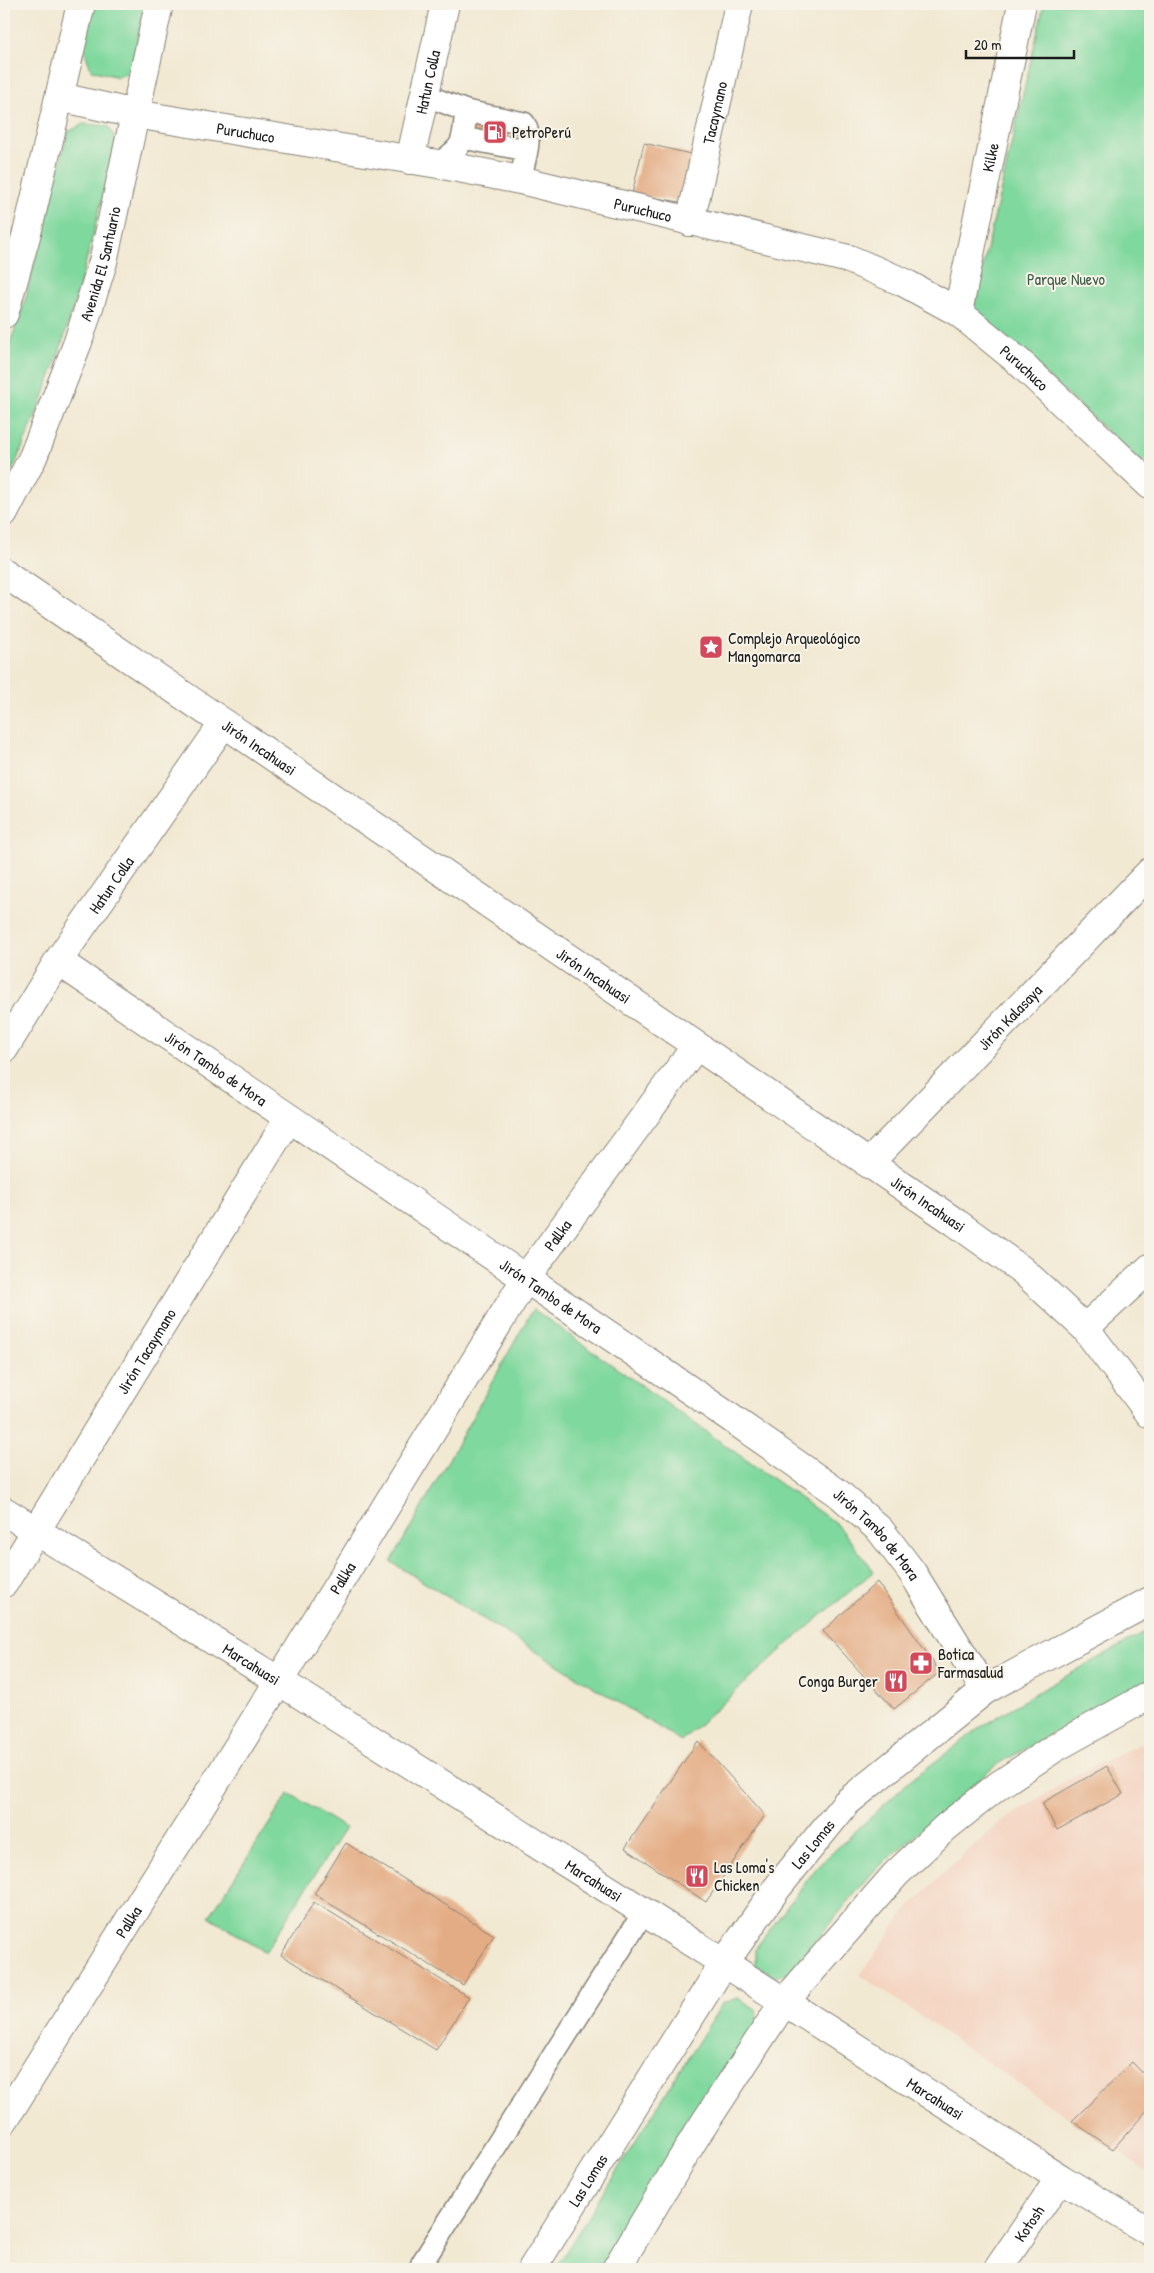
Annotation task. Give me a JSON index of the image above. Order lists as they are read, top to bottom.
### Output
{
  "streets": {
    "street": [
      "Hatun Colla",
      "Tacaymano",
      "Puruchuco",
      "Kilke",
      "Avenida El Santuario",
      "Jirón Incahuasi",
      "Jirón Kalasaya",
      "Jirón Tambo de Mora",
      "Pallka",
      "Jirón Tacaymano",
      "Marcahuasi",
      "Las Lomas",
      "Kotosh"
    ]
  },
  "crossings": [
    ["Hatun Colla", "Puruchuco"],
    ["Hatun Colla", "Jirón Incahuasi"],
    ["Hatun Colla", "Jirón Tambo de Mora"],
    ["Tacaymano", "Puruchuco"],
    ["Puruchuco", "Kilke"],
    ["Puruchuco", "Avenida El Santuario"],
    ["Jirón Incahuasi", "Jirón Kalasaya"],
    ["Jirón Incahuasi", "Pallka"],
    ["Jirón Tambo de Mora", "Pallka"],
    ["Jirón Tambo de Mora", "Jirón Tacaymano"],
    ["Jirón Tambo de Mora", "Las Lomas"],
    ["Pallka", "Marcahuasi"],
    ["Jirón Tacaymano", "Marcahuasi"],
    ["Marcahuasi", "Las Lomas"],
    ["Marcahuasi", "Kotosh"]
  ],
  "parks": ["Parque Nuevo"],
  "places": {
    "fuel station": ["PetroPerú"],
    "place": ["Complejo Arqueológico Mangomarca"],
    "pharmacy": ["Botica Farmasalud"],
    "restaurant": ["Conga Burger", "Las Loma's Chicken"]
  },
  "scale_bar": "20 m"
}
